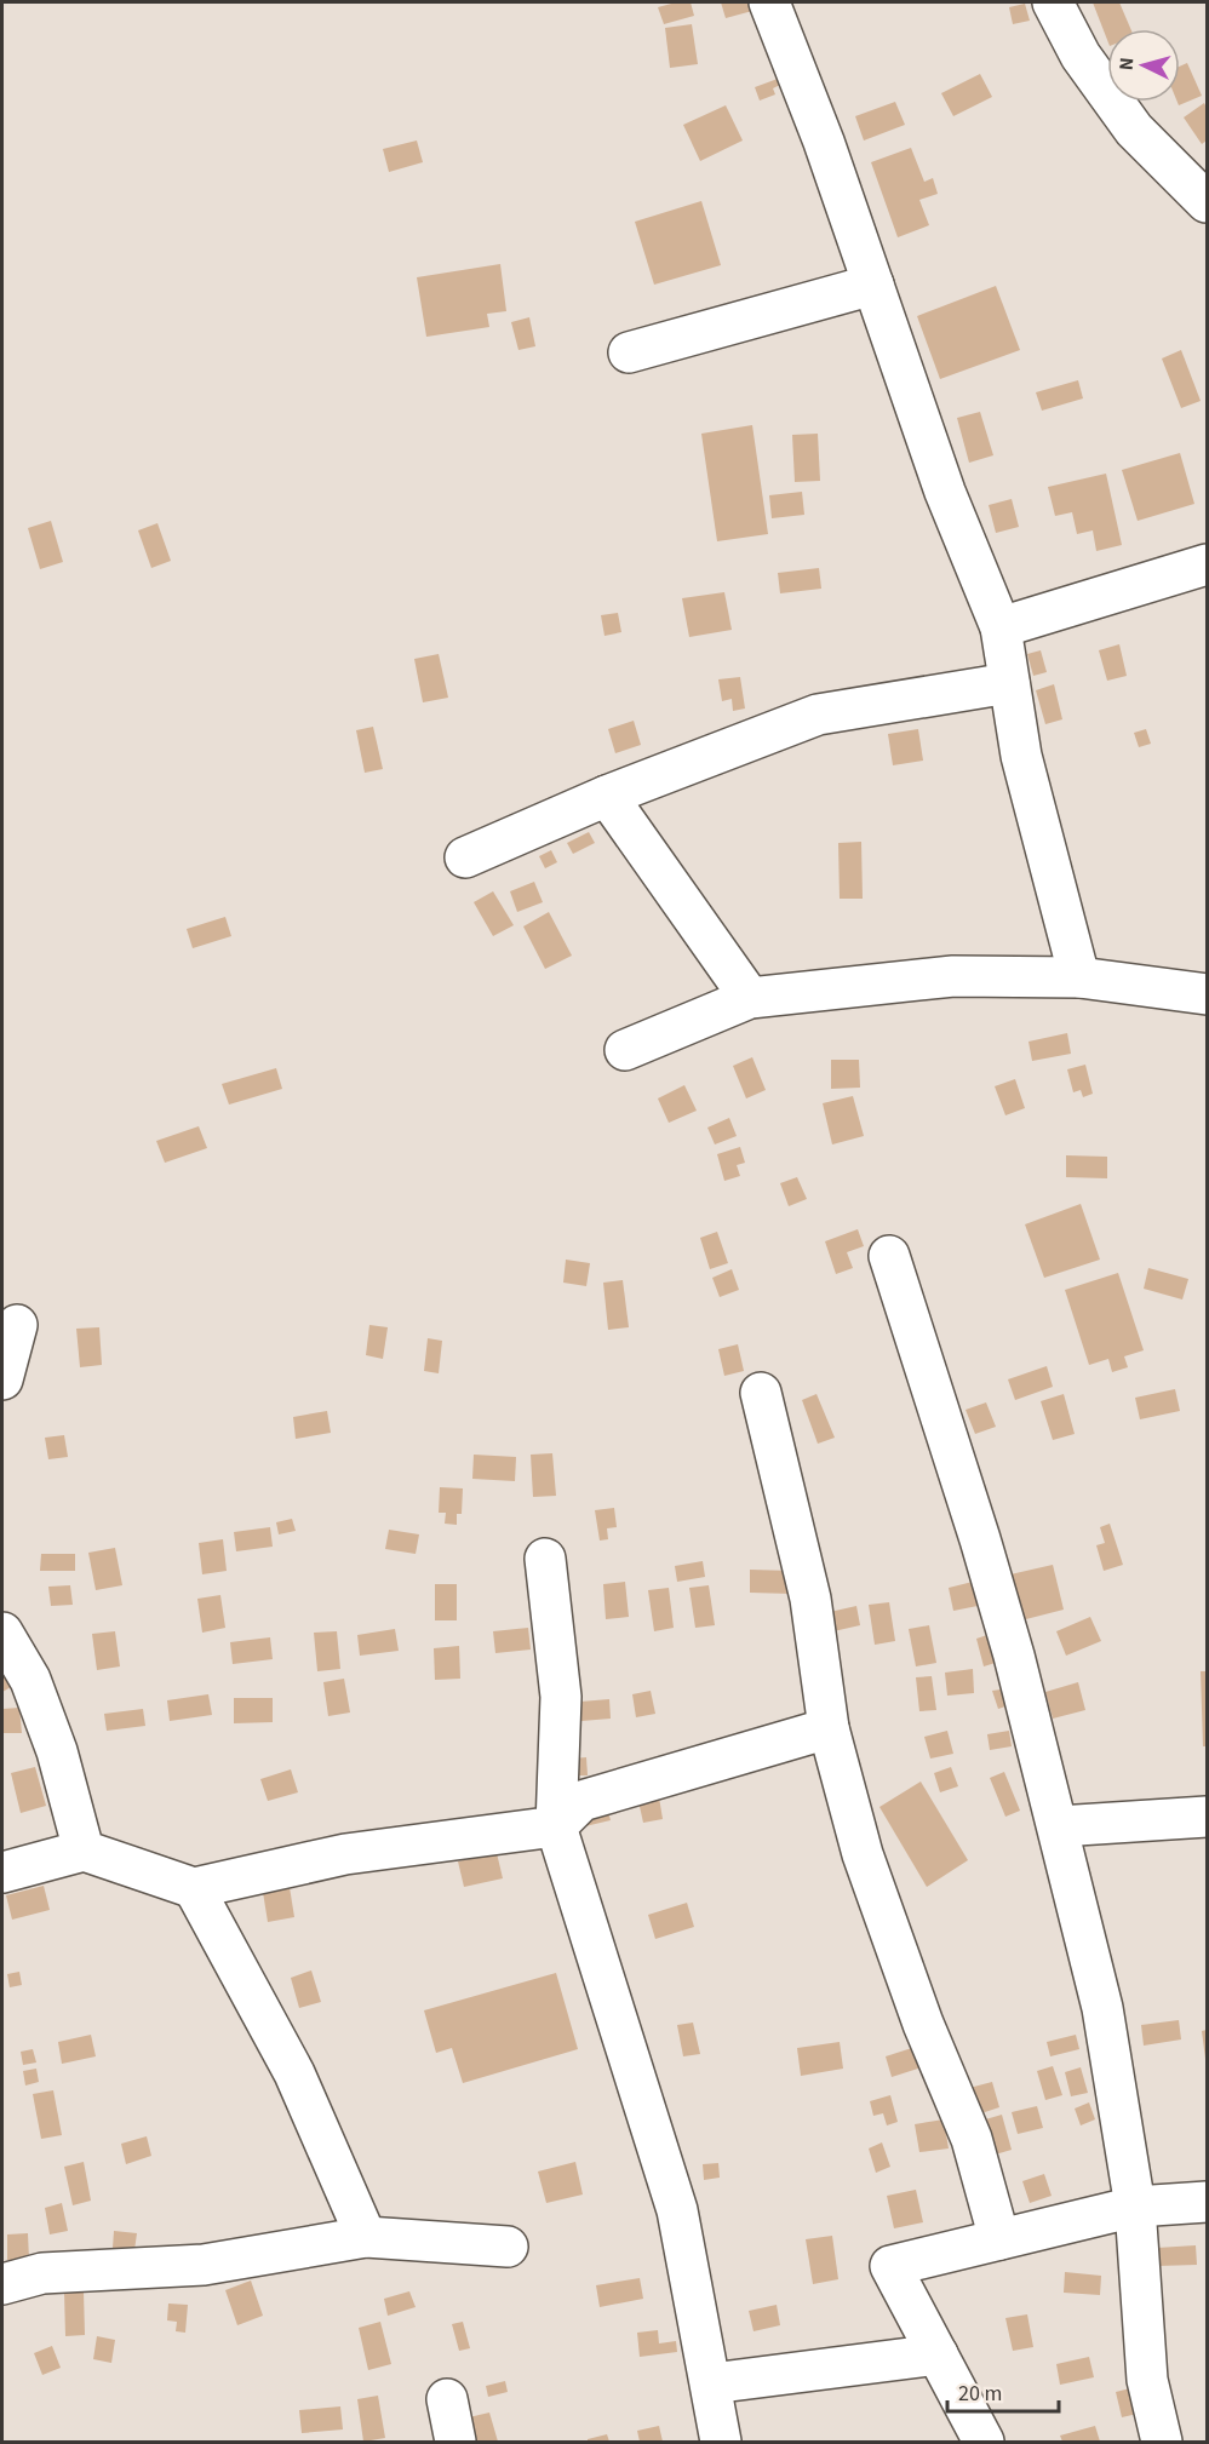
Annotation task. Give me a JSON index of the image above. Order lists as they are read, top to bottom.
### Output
{
  "scale_bar": "20 m",
  "north": "left"
}
